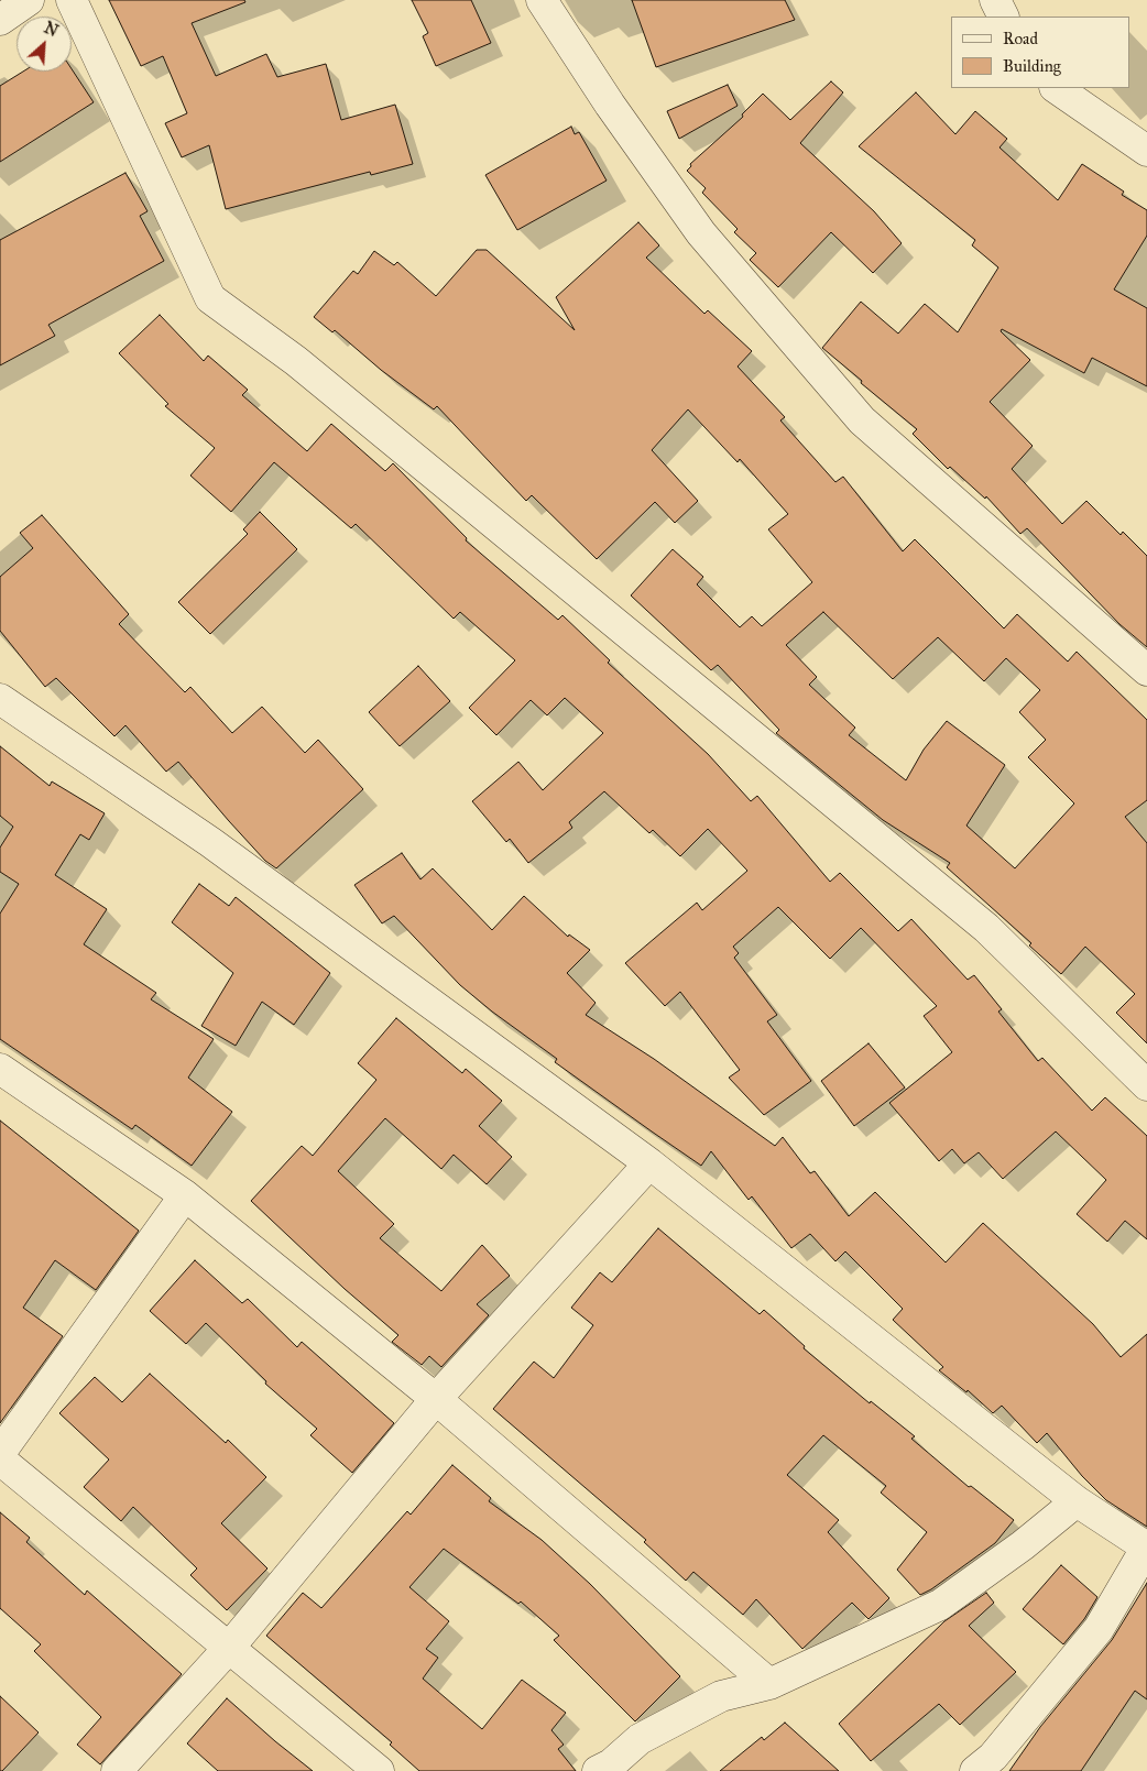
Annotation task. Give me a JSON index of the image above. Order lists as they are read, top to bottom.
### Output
{
  "legend": ["Road", "Building"],
  "north": "top right"
}
